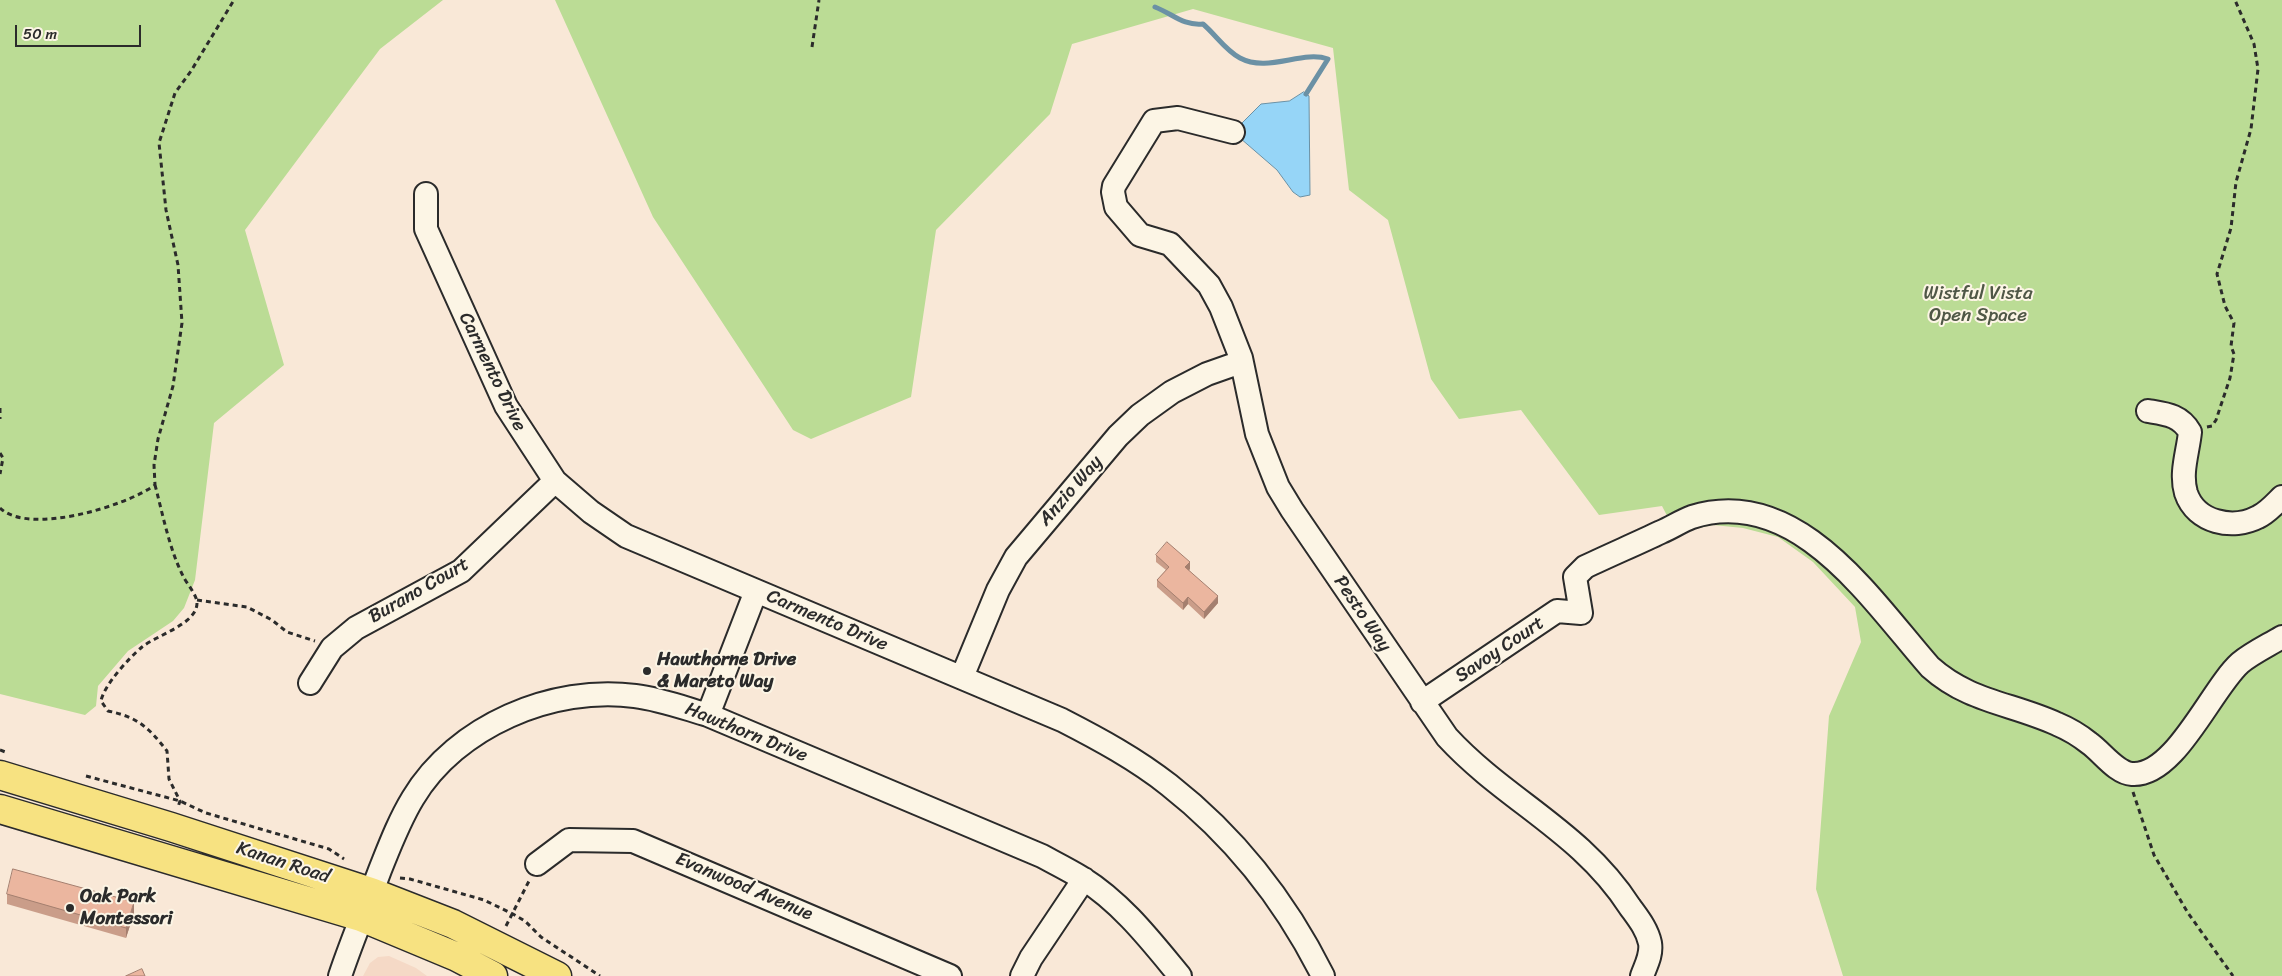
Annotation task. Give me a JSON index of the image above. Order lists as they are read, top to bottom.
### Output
{
  "streets": {
    "main road": ["Kanan Road"],
    "street": [
      "Carmento Drive",
      "Anzio Way",
      "Burano Court",
      "Pesto Way",
      "Savoy Court",
      "Hawthorn Drive",
      "Evanwood Avenue"
    ]
  },
  "crossings": [
    ["Carmento Drive", "Anzio Way"],
    ["Carmento Drive", "Burano Court"],
    ["Anzio Way", "Pesto Way"],
    ["Pesto Way", "Savoy Court"],
    ["Hawthorn Drive", "Kanan Road"]
  ],
  "parks": ["Wistful Vista Open Space"],
  "places": ["Hawthorne Drive & Mareto Way", "Oak Park Montessori"],
  "scale_bar": "50 m"
}
